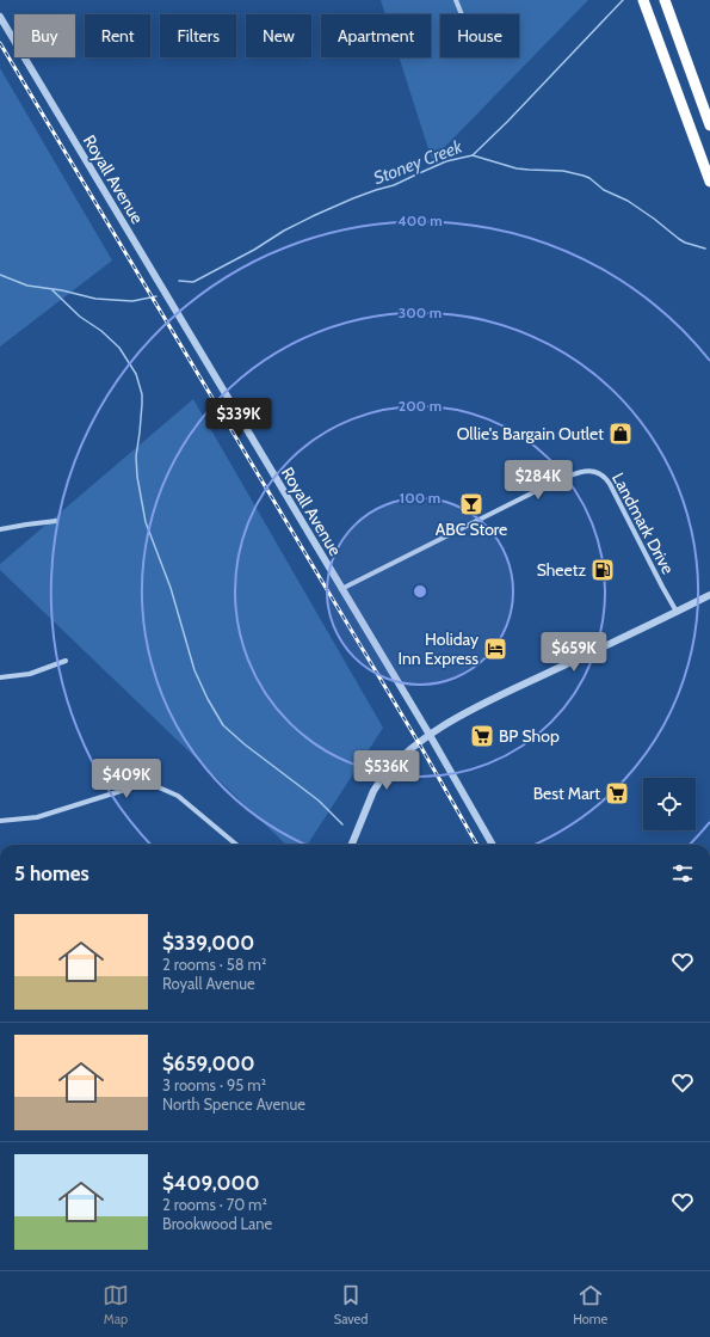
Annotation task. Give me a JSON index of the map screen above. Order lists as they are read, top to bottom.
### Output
{
  "streets": {
    "street": ["Royall Avenue", "Landmark Drive"]
  },
  "crossings": [
    ["Royall Avenue", "Landmark Drive"]
  ],
  "water": ["Stoney Creek"],
  "places": {
    "shop": ["Ollie's Bargain Outlet"],
    "bar": ["ABC Store"],
    "fuel station": ["Sheetz"],
    "hotel": ["Holiday Inn Express"],
    "supermarket": ["BP Shop", "Best Mart"]
  },
  "page": {
    "chip": [
      "Buy",
      "Rent",
      "Filters",
      "New",
      "Apartment",
      "House"
    ],
    "price": [
      "$339K",
      "$284K",
      "$659K",
      "$536K",
      "$409K"
    ],
    "heading": "5 homes",
    "list": [
      {
        "name": "$339,000",
        "note": "2 rooms · 58 m² · Royall Avenue"
      },
      {
        "name": "$659,000",
        "note": "3 rooms · 95 m² · North Spence Avenue"
      },
      {
        "name": "$409,000",
        "note": "2 rooms · 70 m² · Brookwood Lane"
      }
    ],
    "tabs": ["Map", "Saved", "Home"]
  },
  "rings": [
    "400 m",
    "300 m",
    "200 m",
    "100 m"
  ]
}
